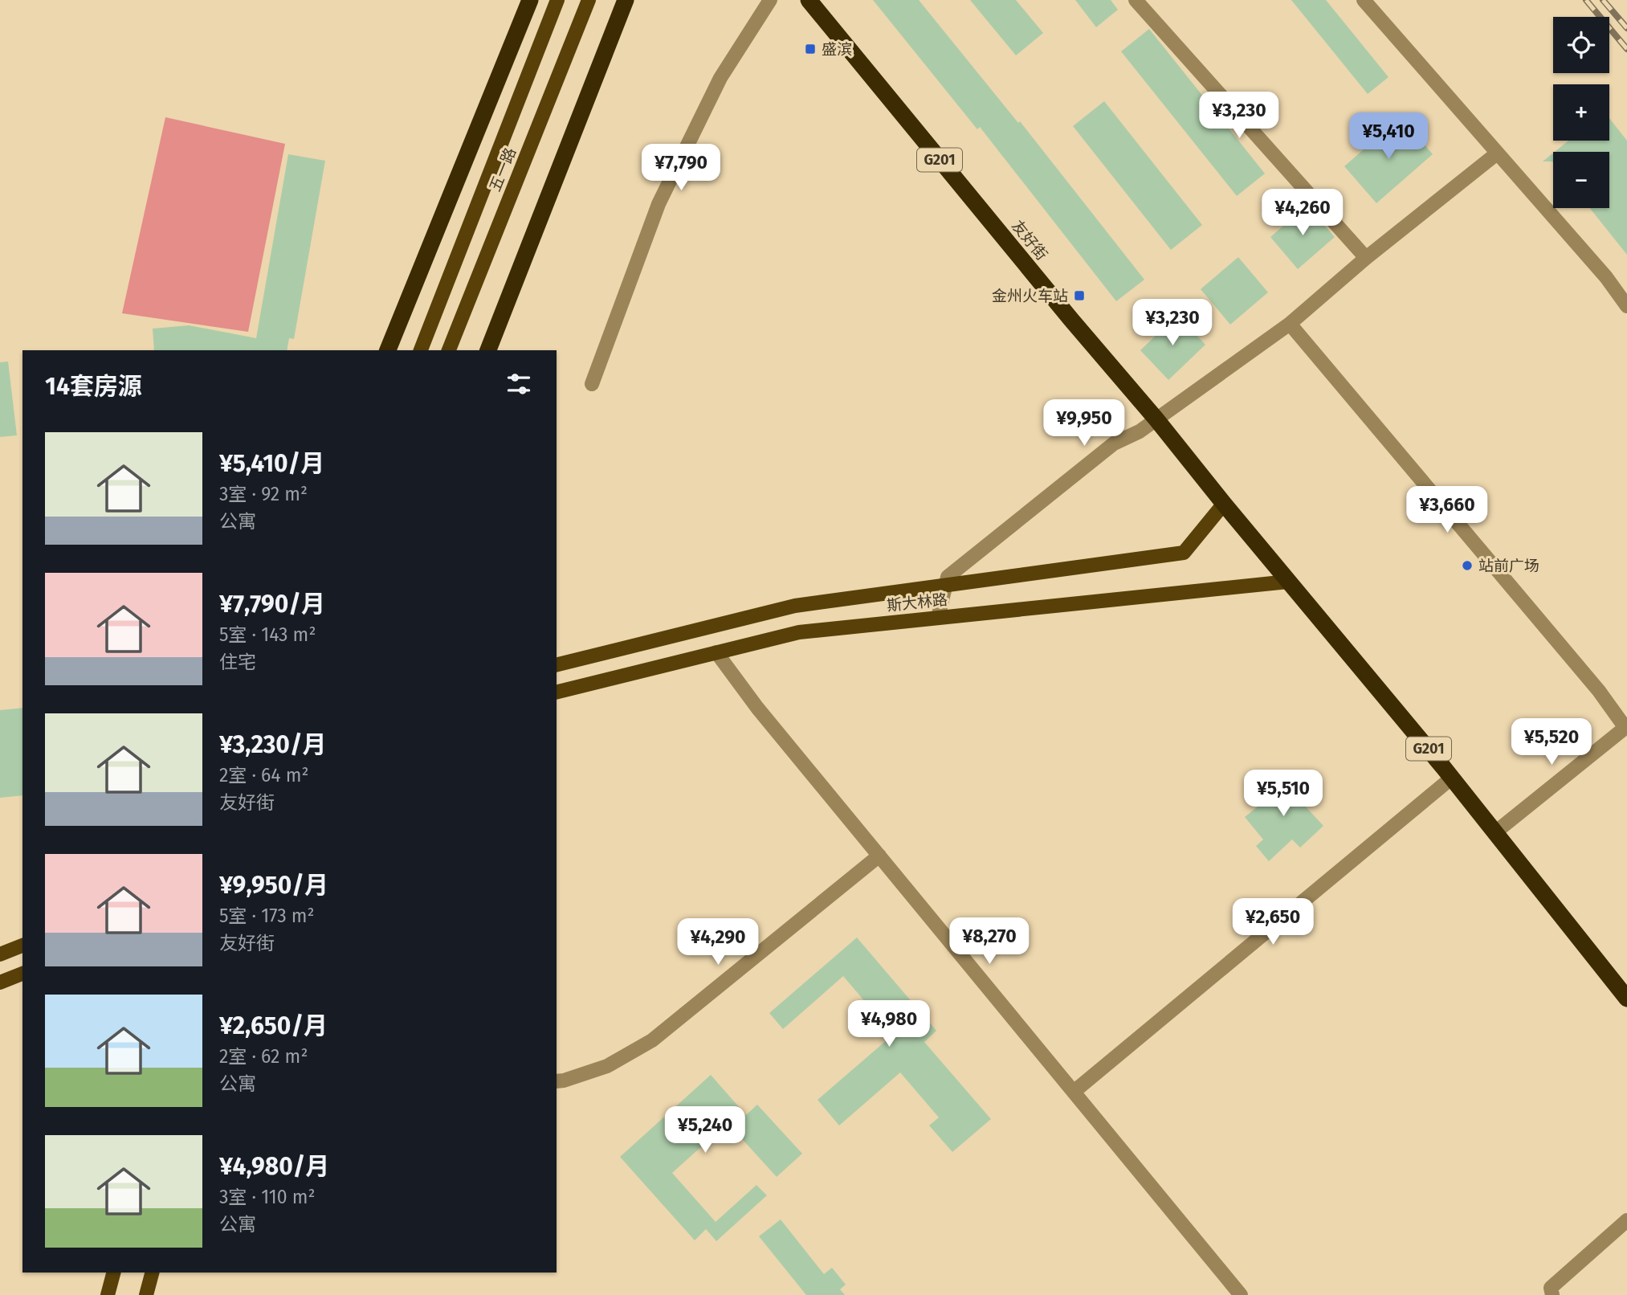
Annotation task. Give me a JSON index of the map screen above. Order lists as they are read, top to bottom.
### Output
{
  "streets": {
    "highway": ["G201", "友好街"],
    "main road": ["五一路", "斯大林路"]
  },
  "crossings": [
    ["G201", "友好街"],
    ["G201", "斯大林路"],
    ["友好街", "斯大林路"]
  ],
  "places": {
    "transit": ["盛滨", "金州火车站"],
    "other": ["站前广场"]
  },
  "page": {
    "map_buttons": ["+", "−"],
    "price": [
      "¥3,230",
      "¥5,410",
      "¥7,790",
      "¥4,260",
      "¥3,230",
      "¥9,950",
      "¥3,660",
      "¥5,520",
      "¥5,510",
      "¥2,650",
      "¥8,270",
      "¥4,290",
      "¥4,980",
      "¥5,240"
    ],
    "heading": "14套房源",
    "list": [
      {
        "name": "¥5,410/月",
        "note": "3室 · 92 m² · 公寓"
      },
      {
        "name": "¥7,790/月",
        "note": "5室 · 143 m² · 住宅"
      },
      {
        "name": "¥3,230/月",
        "note": "2室 · 64 m² · 友好街"
      },
      {
        "name": "¥9,950/月",
        "note": "5室 · 173 m² · 友好街"
      },
      {
        "name": "¥2,650/月",
        "note": "2室 · 62 m² · 公寓"
      },
      {
        "name": "¥4,980/月",
        "note": "3室 · 110 m² · 公寓"
      }
    ]
  }
}
